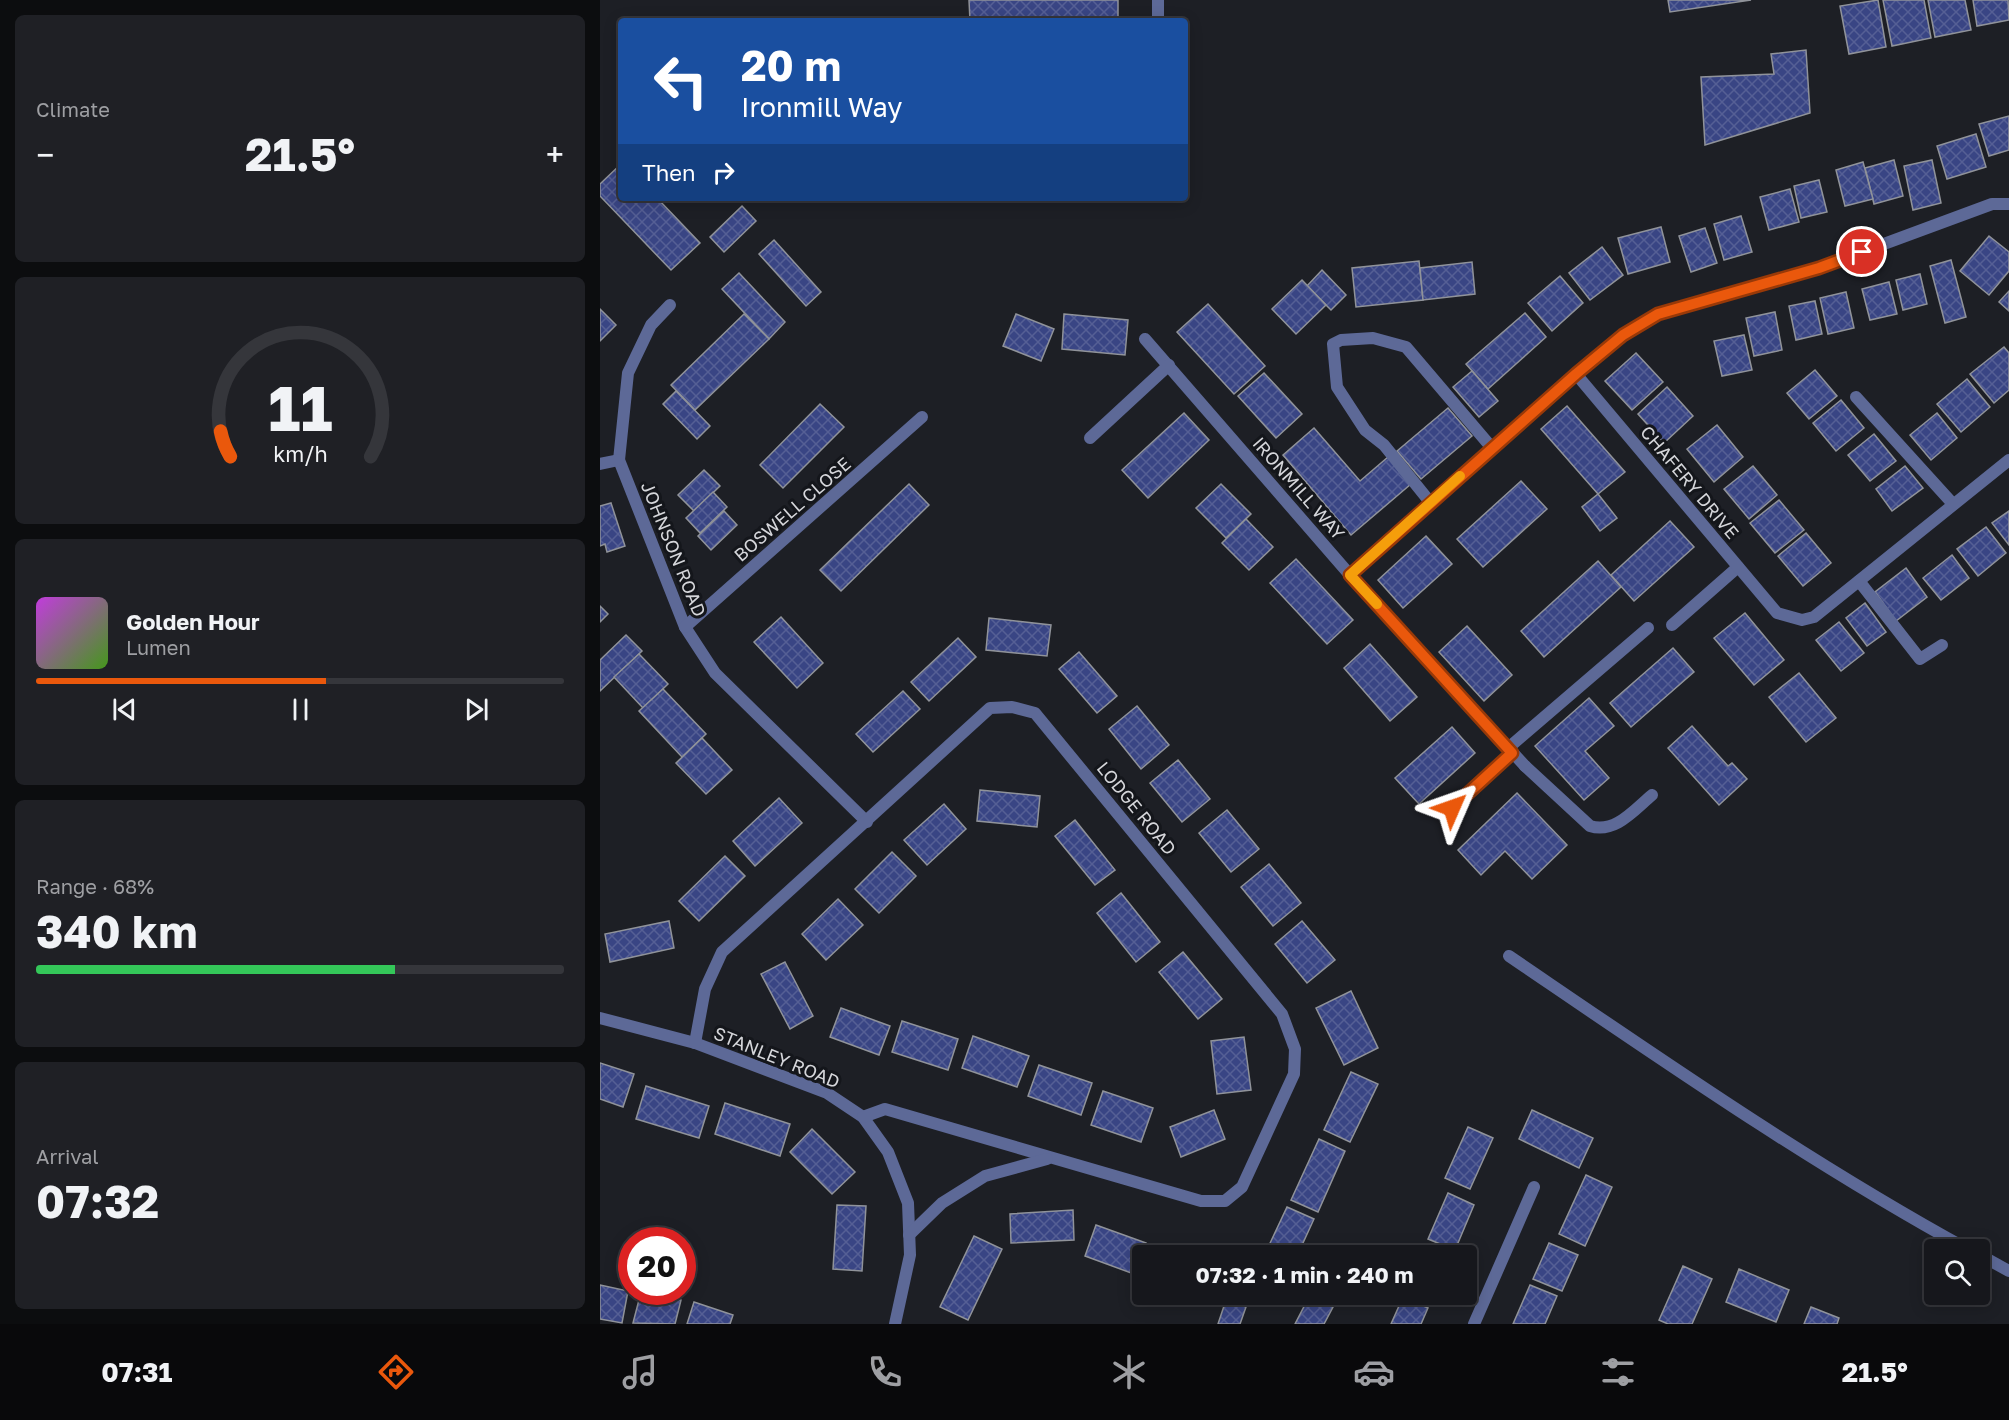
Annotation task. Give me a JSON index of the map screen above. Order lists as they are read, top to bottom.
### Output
{
  "streets": {
    "street": [
      "CHAFERY DRIVE",
      "IRONMILL WAY",
      "BOSWELL CLOSE",
      "JOHNSON ROAD",
      "LODGE ROAD",
      "STANLEY ROAD"
    ]
  },
  "crossings": [
    ["BOSWELL CLOSE", "JOHNSON ROAD"],
    ["JOHNSON ROAD", "LODGE ROAD"],
    ["LODGE ROAD", "STANLEY ROAD"]
  ],
  "page": {
    "tile": [
      "Climate",
      ["Range · 68%", "340 km"],
      ["Arrival", "07:32"]
    ],
    "turn": ["20 m", "Ironmill Way"],
    "heat": ["−", "21.5°", "+"],
    "then": "Then",
    "song": ["Golden Hour", "Lumen"],
    "limit": "20",
    "trip": "07:32 · 1 min · 240 m",
    "tabs": ["07:31", "21.5°"],
    "gauge": ["11", "km/h"]
  }
}
